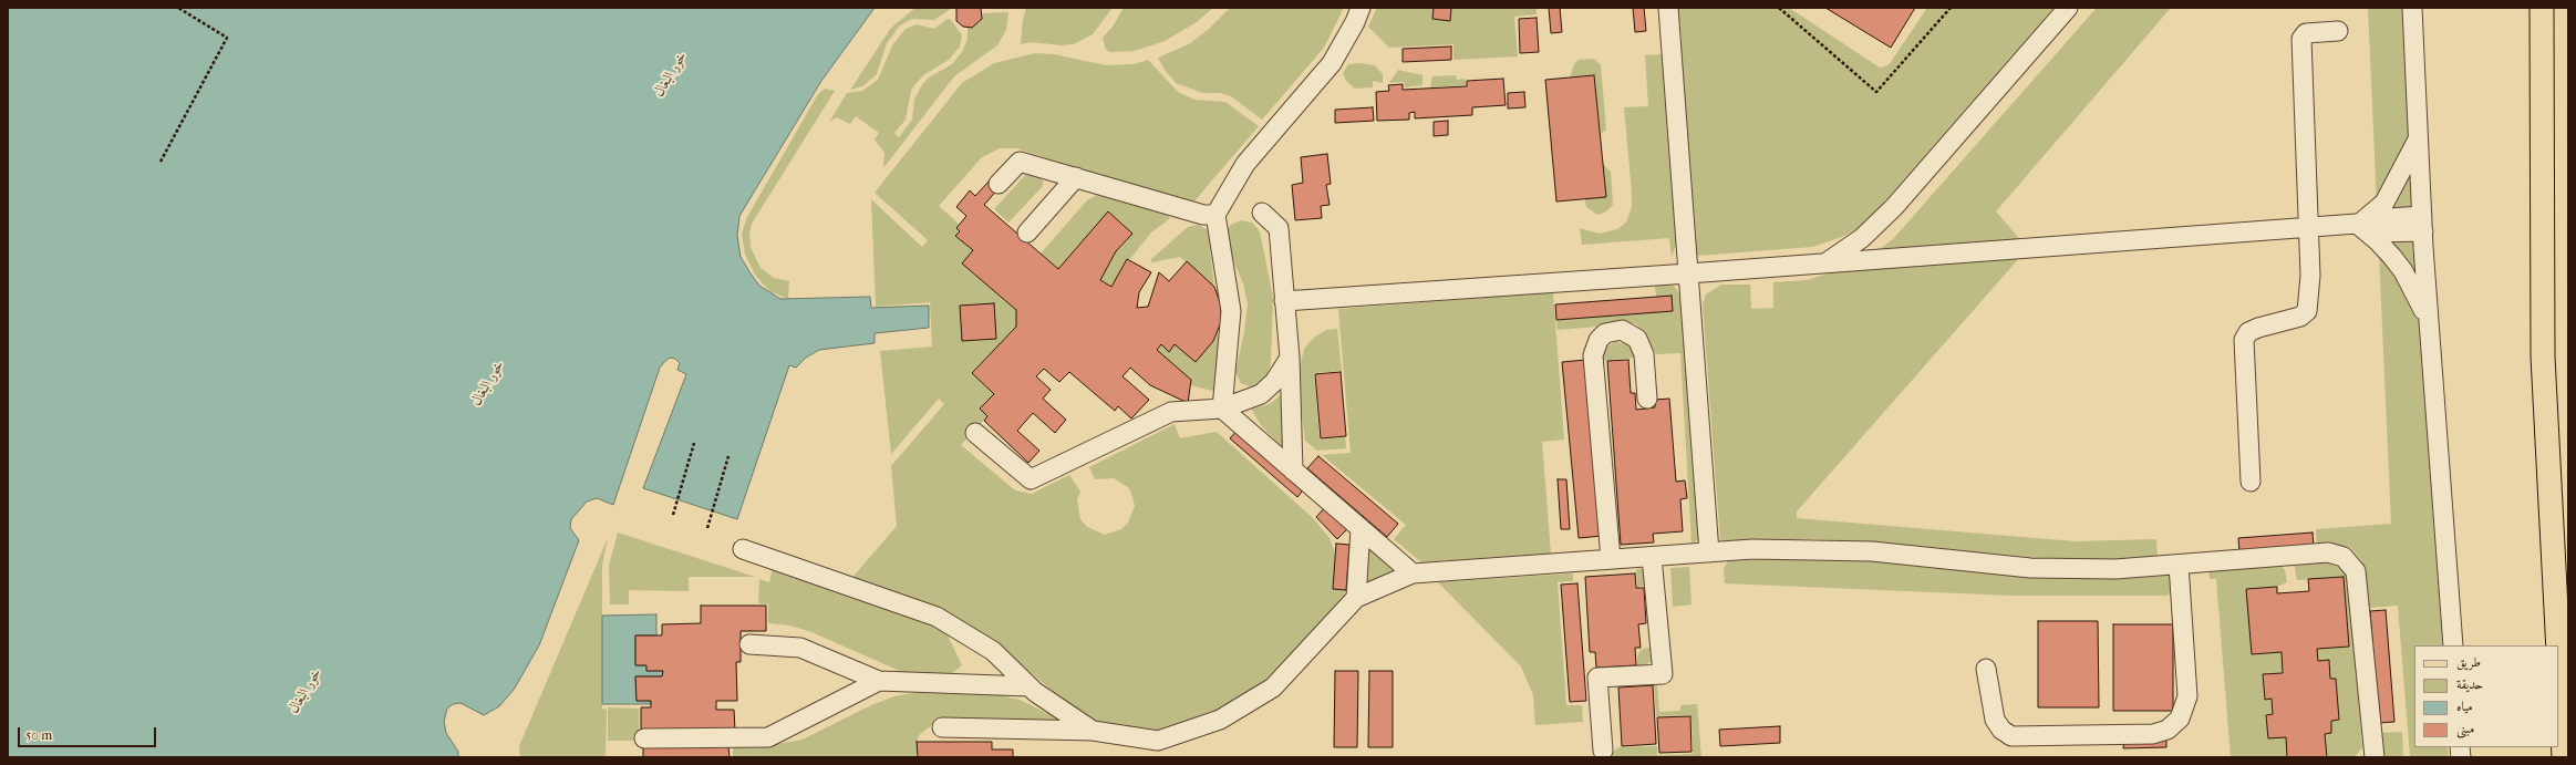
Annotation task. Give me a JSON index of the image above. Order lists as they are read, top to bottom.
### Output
{
  "water": ["خور البغال"],
  "legend": [
    "طريق",
    "حديقة",
    "مياه",
    "مبنى"
  ],
  "scale_bar": "50 m"
}
